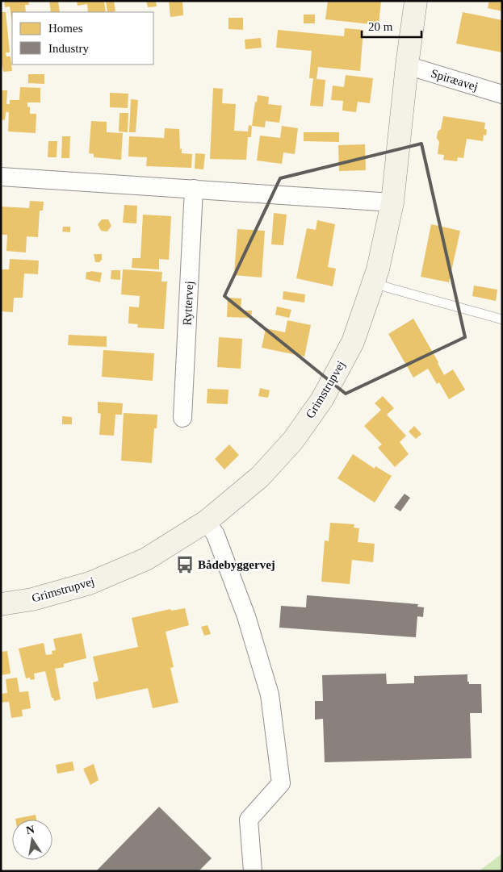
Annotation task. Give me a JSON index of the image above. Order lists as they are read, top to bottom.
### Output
{
  "streets": {
    "street": ["Spiræavej", "Ryttervej", "Grimstrupvej"]
  },
  "crossings": [
    ["Spiræavej", "Grimstrupvej"]
  ],
  "places": {
    "bus stop": ["Bådebyggervej"]
  },
  "legend": ["Homes", "Industry"],
  "scale_bar": "20 m",
  "north": "top"
}
